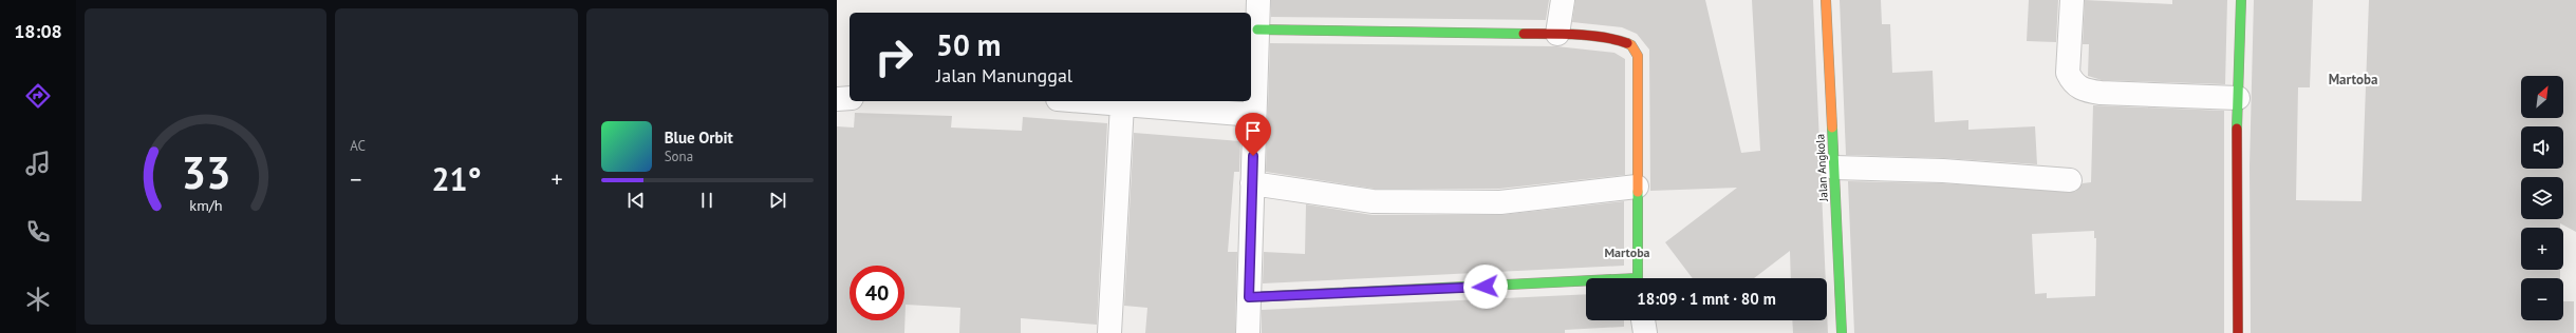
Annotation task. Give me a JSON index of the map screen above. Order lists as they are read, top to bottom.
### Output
{
  "streets": {
    "street": ["Jalan Angkola"]
  },
  "districts": ["Martoba", "Martoba"],
  "north": "top right",
  "page": {
    "tabs": "18:08",
    "tile": "AC",
    "turn": ["50 m", "Jalan Manunggal"],
    "map_buttons": ["+", "−"],
    "song": ["Blue Orbit", "Sona"],
    "heat": ["−", "21°", "+"],
    "limit": "40",
    "trip": "18:09 · 1 mnt · 80 m",
    "gauge": ["33", "km/h"]
  }
}
